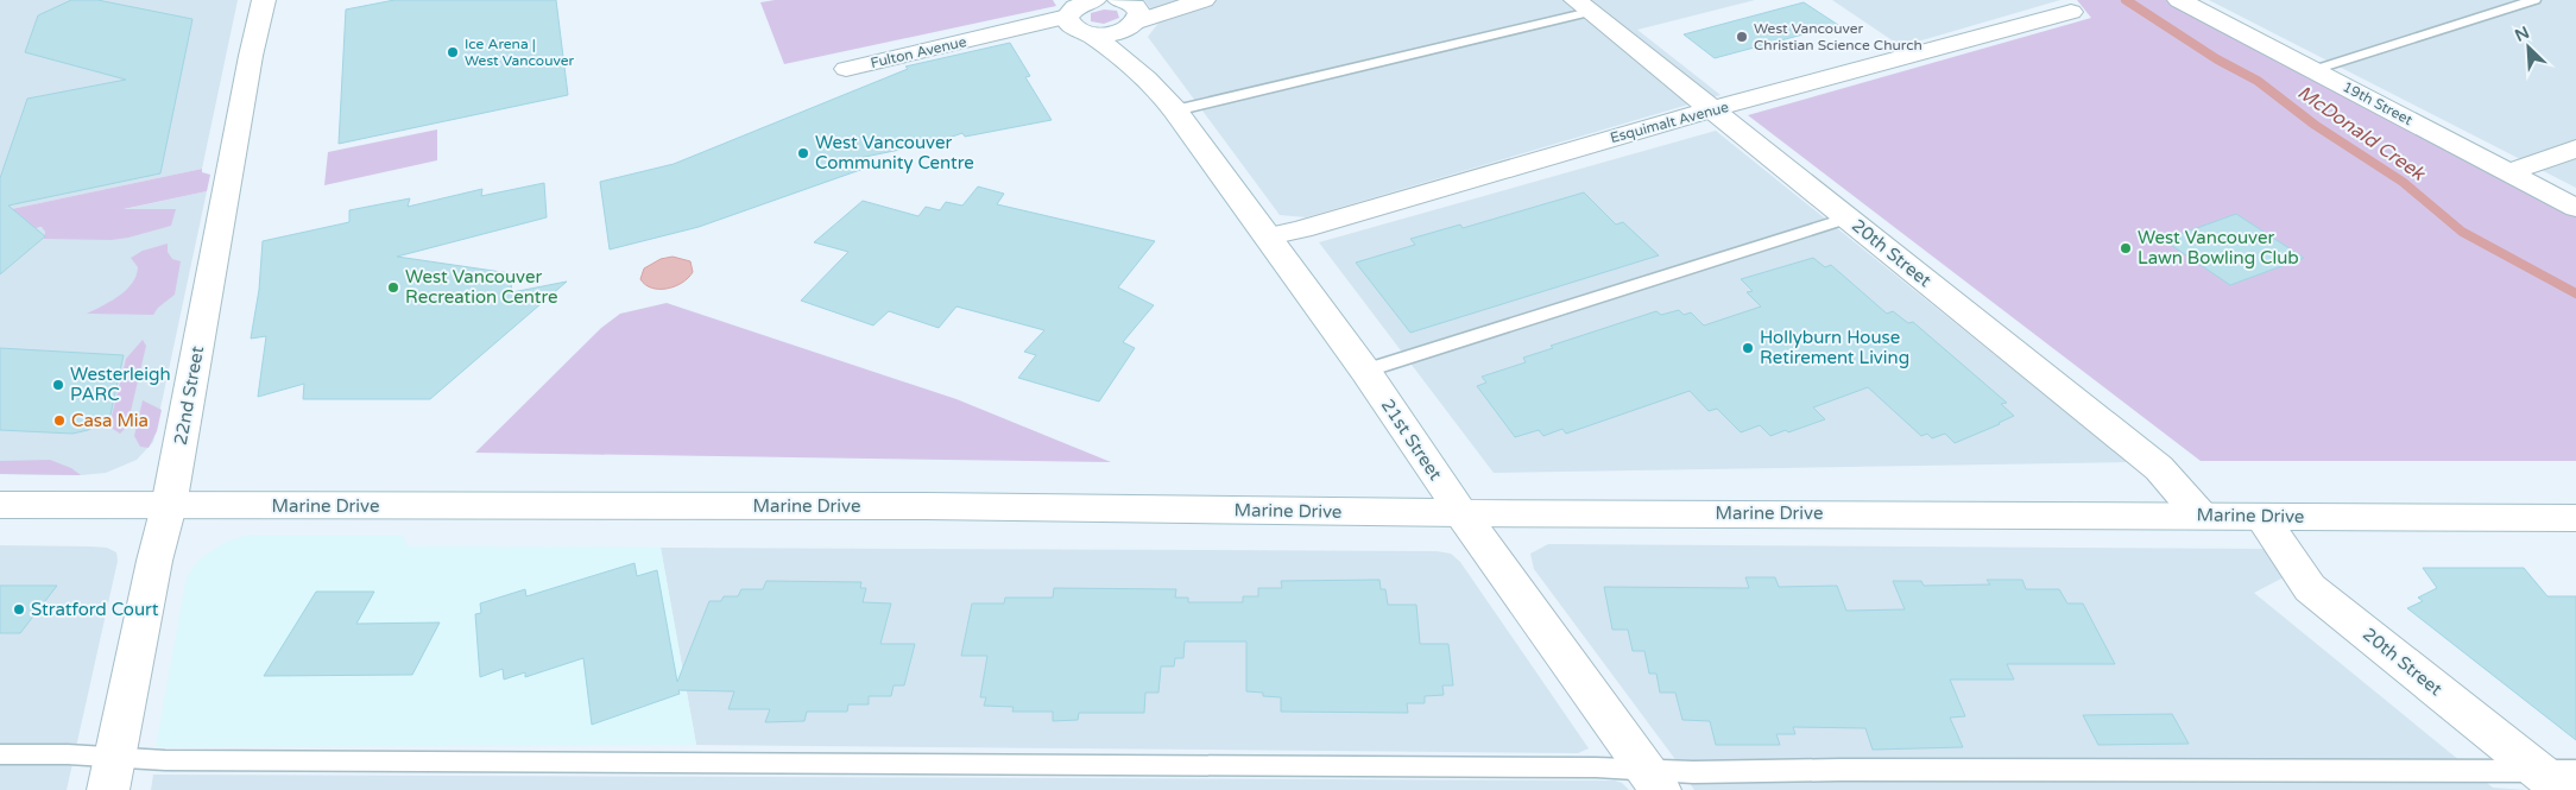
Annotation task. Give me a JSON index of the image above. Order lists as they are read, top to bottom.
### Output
{
  "streets": {
    "street": [
      "Fulton Avenue",
      "19th Street",
      "Esquimalt Avenue",
      "20th Street",
      "22nd Street",
      "21st Street",
      "Marine Drive"
    ]
  },
  "crossings": [
    ["Fulton Avenue", "21st Street"],
    ["Esquimalt Avenue", "20th Street"],
    ["Esquimalt Avenue", "21st Street"],
    ["20th Street", "Marine Drive"],
    ["22nd Street", "Marine Drive"],
    ["21st Street", "Marine Drive"]
  ],
  "water": ["McDonald Creek"],
  "places": [
    "West Vancouver Christian Science Church",
    "Ice Arena | West Vancouver",
    "West Vancouver Community Centre",
    "West Vancouver Lawn Bowling Club",
    "West Vancouver Recreation Centre",
    "Hollyburn House Retirement Living",
    "Westerleigh PARC",
    "Casa Mia",
    "Stratford Court"
  ],
  "north": "top left"
}
